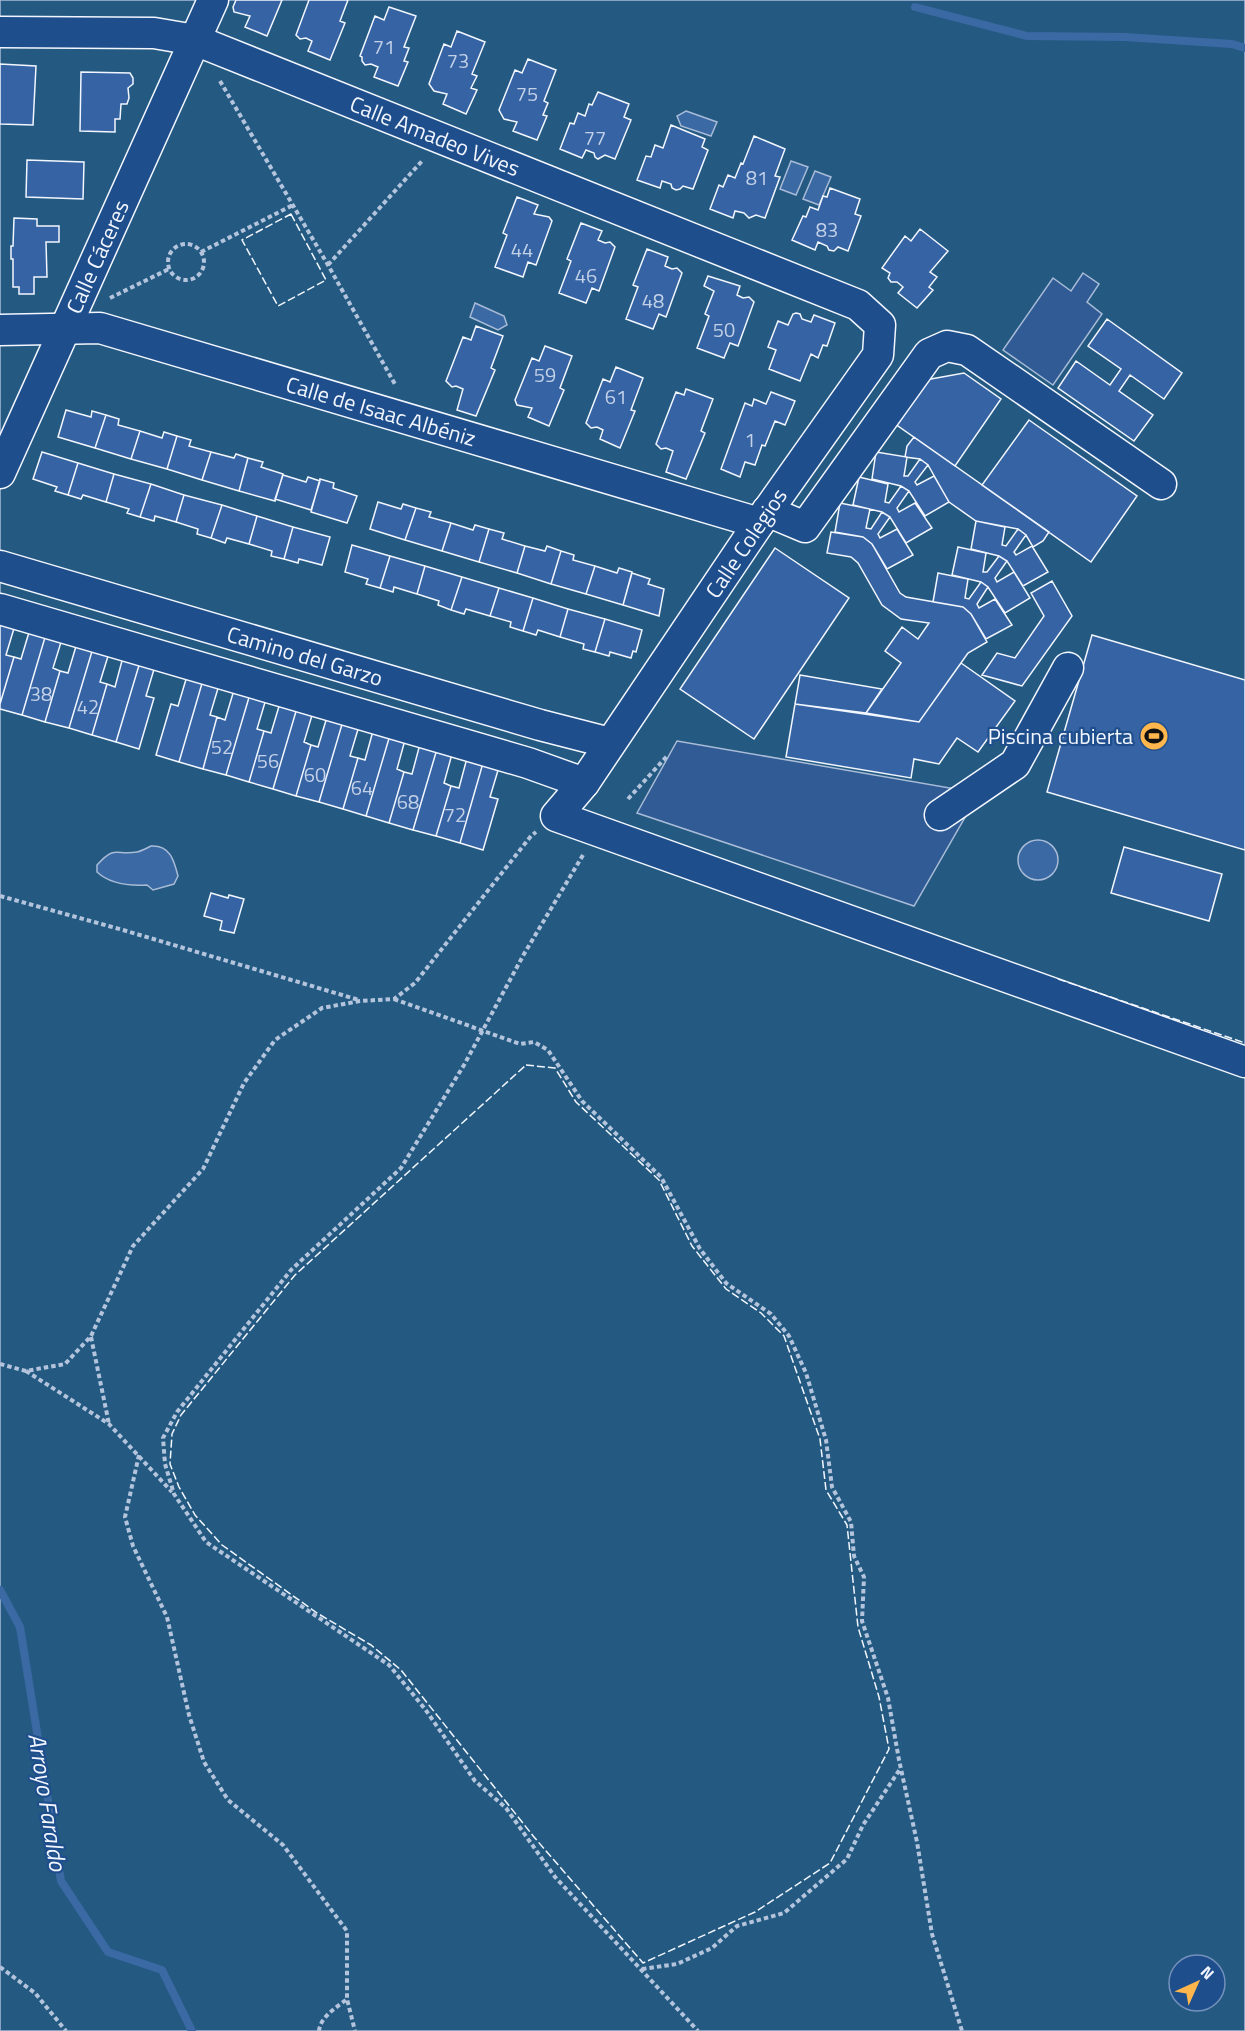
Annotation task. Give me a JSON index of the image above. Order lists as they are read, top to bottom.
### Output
{
  "streets": {
    "street": [
      "Calle Amadeo Vives",
      "Calle Cáceres",
      "Calle de Isaac Albéniz",
      "Calle Colegios",
      "Camino del Garzo"
    ]
  },
  "crossings": [
    ["Calle Amadeo Vives", "Calle Cáceres"],
    ["Calle Amadeo Vives", "Calle Colegios"],
    ["Calle Cáceres", "Calle de Isaac Albéniz"],
    ["Calle de Isaac Albéniz", "Calle Colegios"],
    ["Calle Colegios", "Camino del Garzo"]
  ],
  "water": ["Arroyo Faraldo"],
  "places": {
    "sports": ["Piscina cubierta"]
  },
  "house_numbers": [
    "71",
    "73",
    "75",
    "77",
    "81",
    "83",
    "44",
    "46",
    "48",
    "50",
    "59",
    "61",
    "1",
    "38",
    "42",
    "52",
    "56",
    "60",
    "64",
    "68",
    "72"
  ],
  "north": "top right"
}
